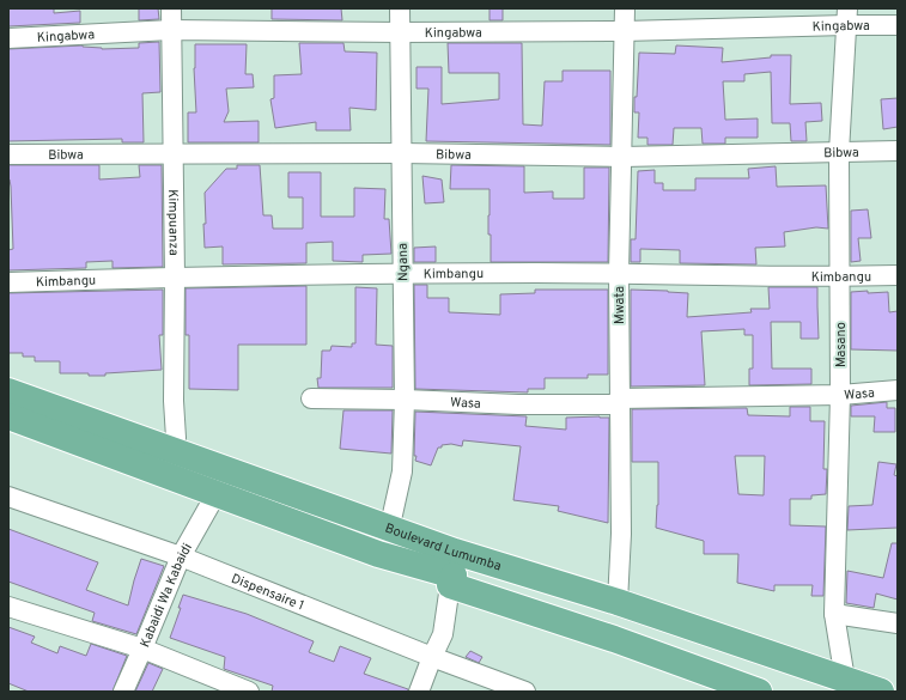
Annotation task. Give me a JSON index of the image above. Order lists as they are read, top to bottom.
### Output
{
  "streets": {
    "highway": ["Boulevard Lumumba"],
    "street": [
      "Kingabwa",
      "Bibwa",
      "Kimpuanza",
      "Ngana",
      "Kimbangu",
      "Mwata",
      "Masano",
      "Wasa",
      "Dispensaire 1",
      "Kabaidi Wa Kabaidi"
    ]
  },
  "crossings": [
    ["Kingabwa", "Kimpuanza"],
    ["Kingabwa", "Ngana"],
    ["Kingabwa", "Mwata"],
    ["Kingabwa", "Masano"],
    ["Bibwa", "Kimpuanza"],
    ["Bibwa", "Ngana"],
    ["Bibwa", "Mwata"],
    ["Bibwa", "Masano"],
    ["Kimpuanza", "Kimbangu"],
    ["Ngana", "Kimbangu"],
    ["Ngana", "Wasa"],
    ["Ngana", "Boulevard Lumumba"],
    ["Kimbangu", "Mwata"],
    ["Kimbangu", "Masano"],
    ["Mwata", "Wasa"],
    ["Mwata", "Boulevard Lumumba"],
    ["Masano", "Wasa"],
    ["Masano", "Boulevard Lumumba"],
    ["Dispensaire 1", "Kabaidi Wa Kabaidi"]
  ]
}
